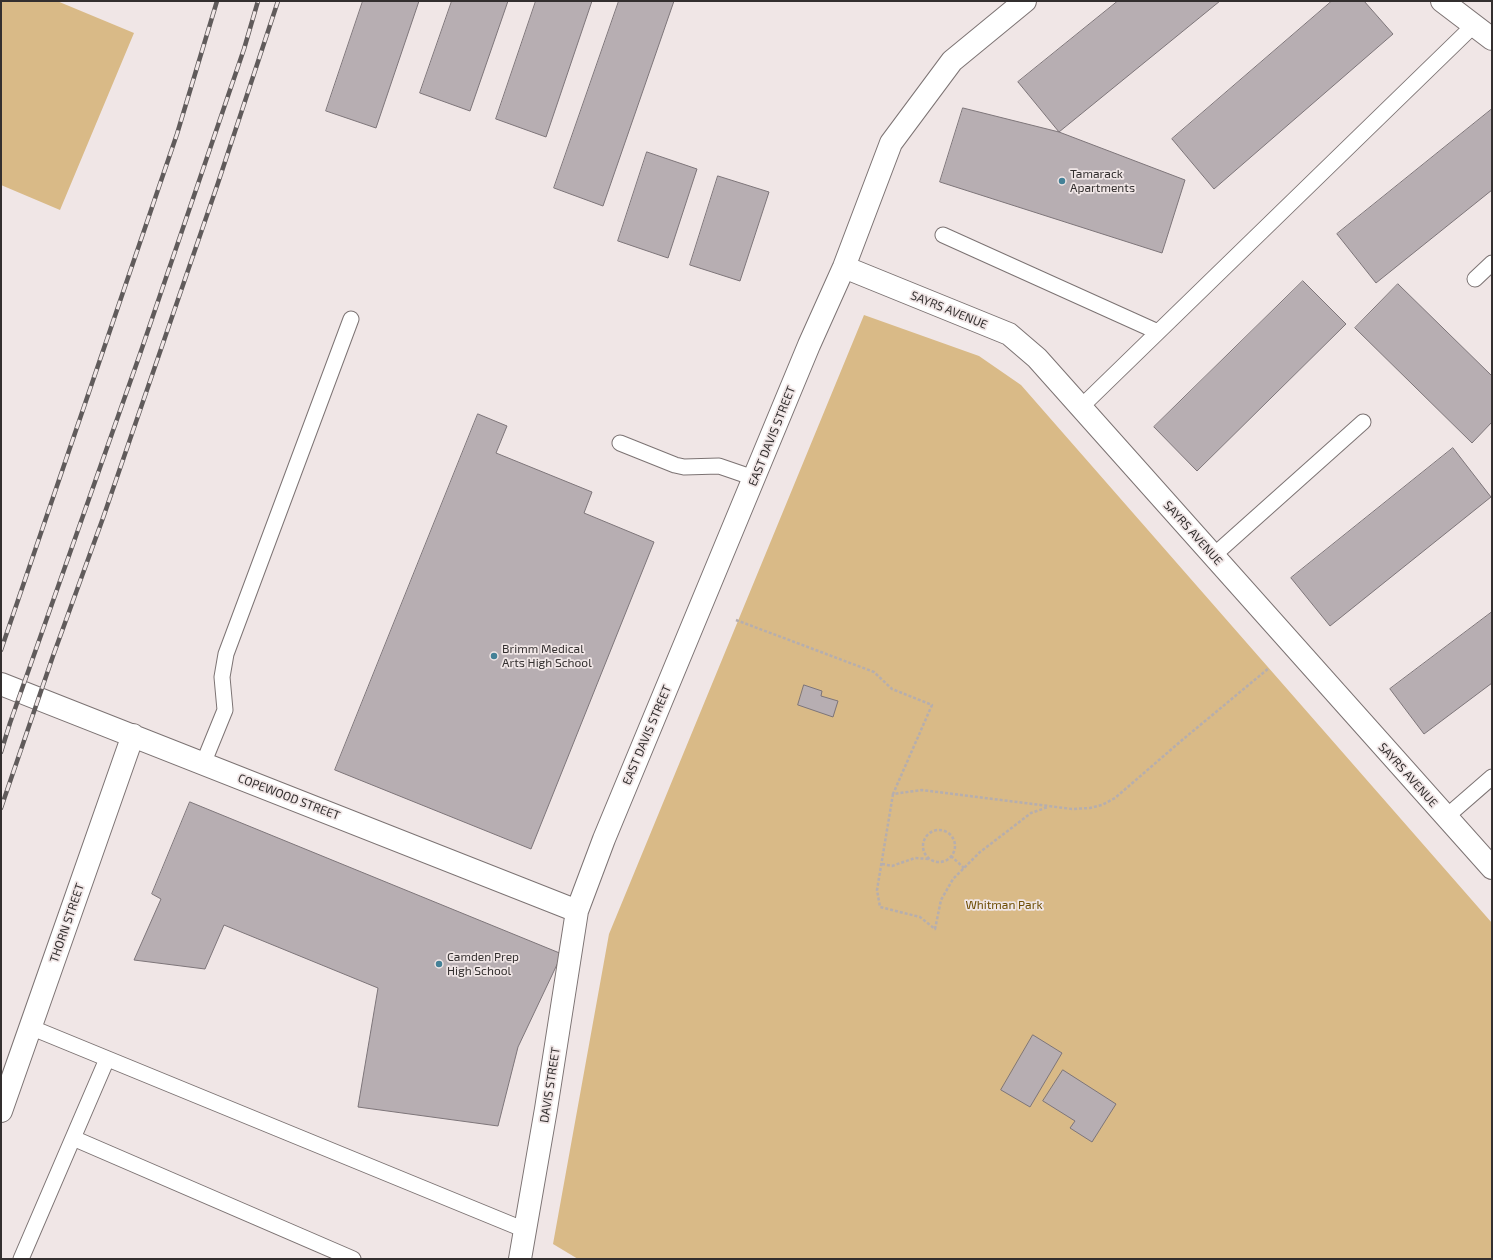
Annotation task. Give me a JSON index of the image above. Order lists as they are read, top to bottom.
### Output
{
  "streets": {
    "street": [
      "SAYRS AVENUE",
      "EAST DAVIS STREET",
      "COPEWOOD STREET",
      "THORN STREET",
      "DAVIS STREET"
    ]
  },
  "crossings": [
    ["SAYRS AVENUE", "EAST DAVIS STREET"],
    ["EAST DAVIS STREET", "COPEWOOD STREET"],
    ["EAST DAVIS STREET", "DAVIS STREET"],
    ["COPEWOOD STREET", "THORN STREET"],
    ["COPEWOOD STREET", "DAVIS STREET"]
  ],
  "parks": ["Whitman Park"],
  "places": ["Tamarack Apartments", "Brimm Medical Arts High School", "Camden Prep High School"]
}
